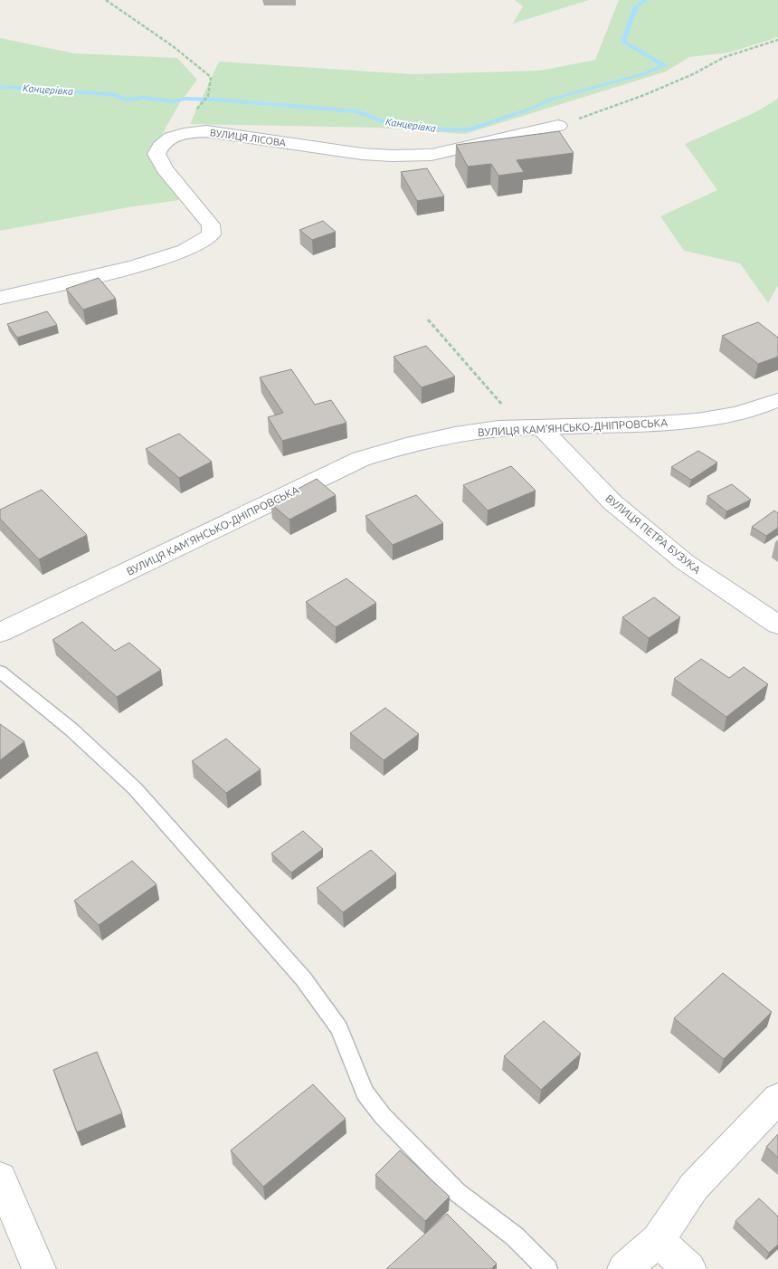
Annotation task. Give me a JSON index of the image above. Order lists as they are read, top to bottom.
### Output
{
  "streets": {
    "street": ["ВУЛИЦЯ ЛІСОВА", "ВУЛИЦЯ КАМ’ЯНСЬКО-ДНІПРОВСЬКА", "ВУЛИЦЯ ПЕТРА БУЗУКА"]
  },
  "crossings": [
    ["ВУЛИЦЯ КАМ’ЯНСЬКО-ДНІПРОВСЬКА", "ВУЛИЦЯ ПЕТРА БУЗУКА"]
  ],
  "water": ["Канцерівка"]
}
